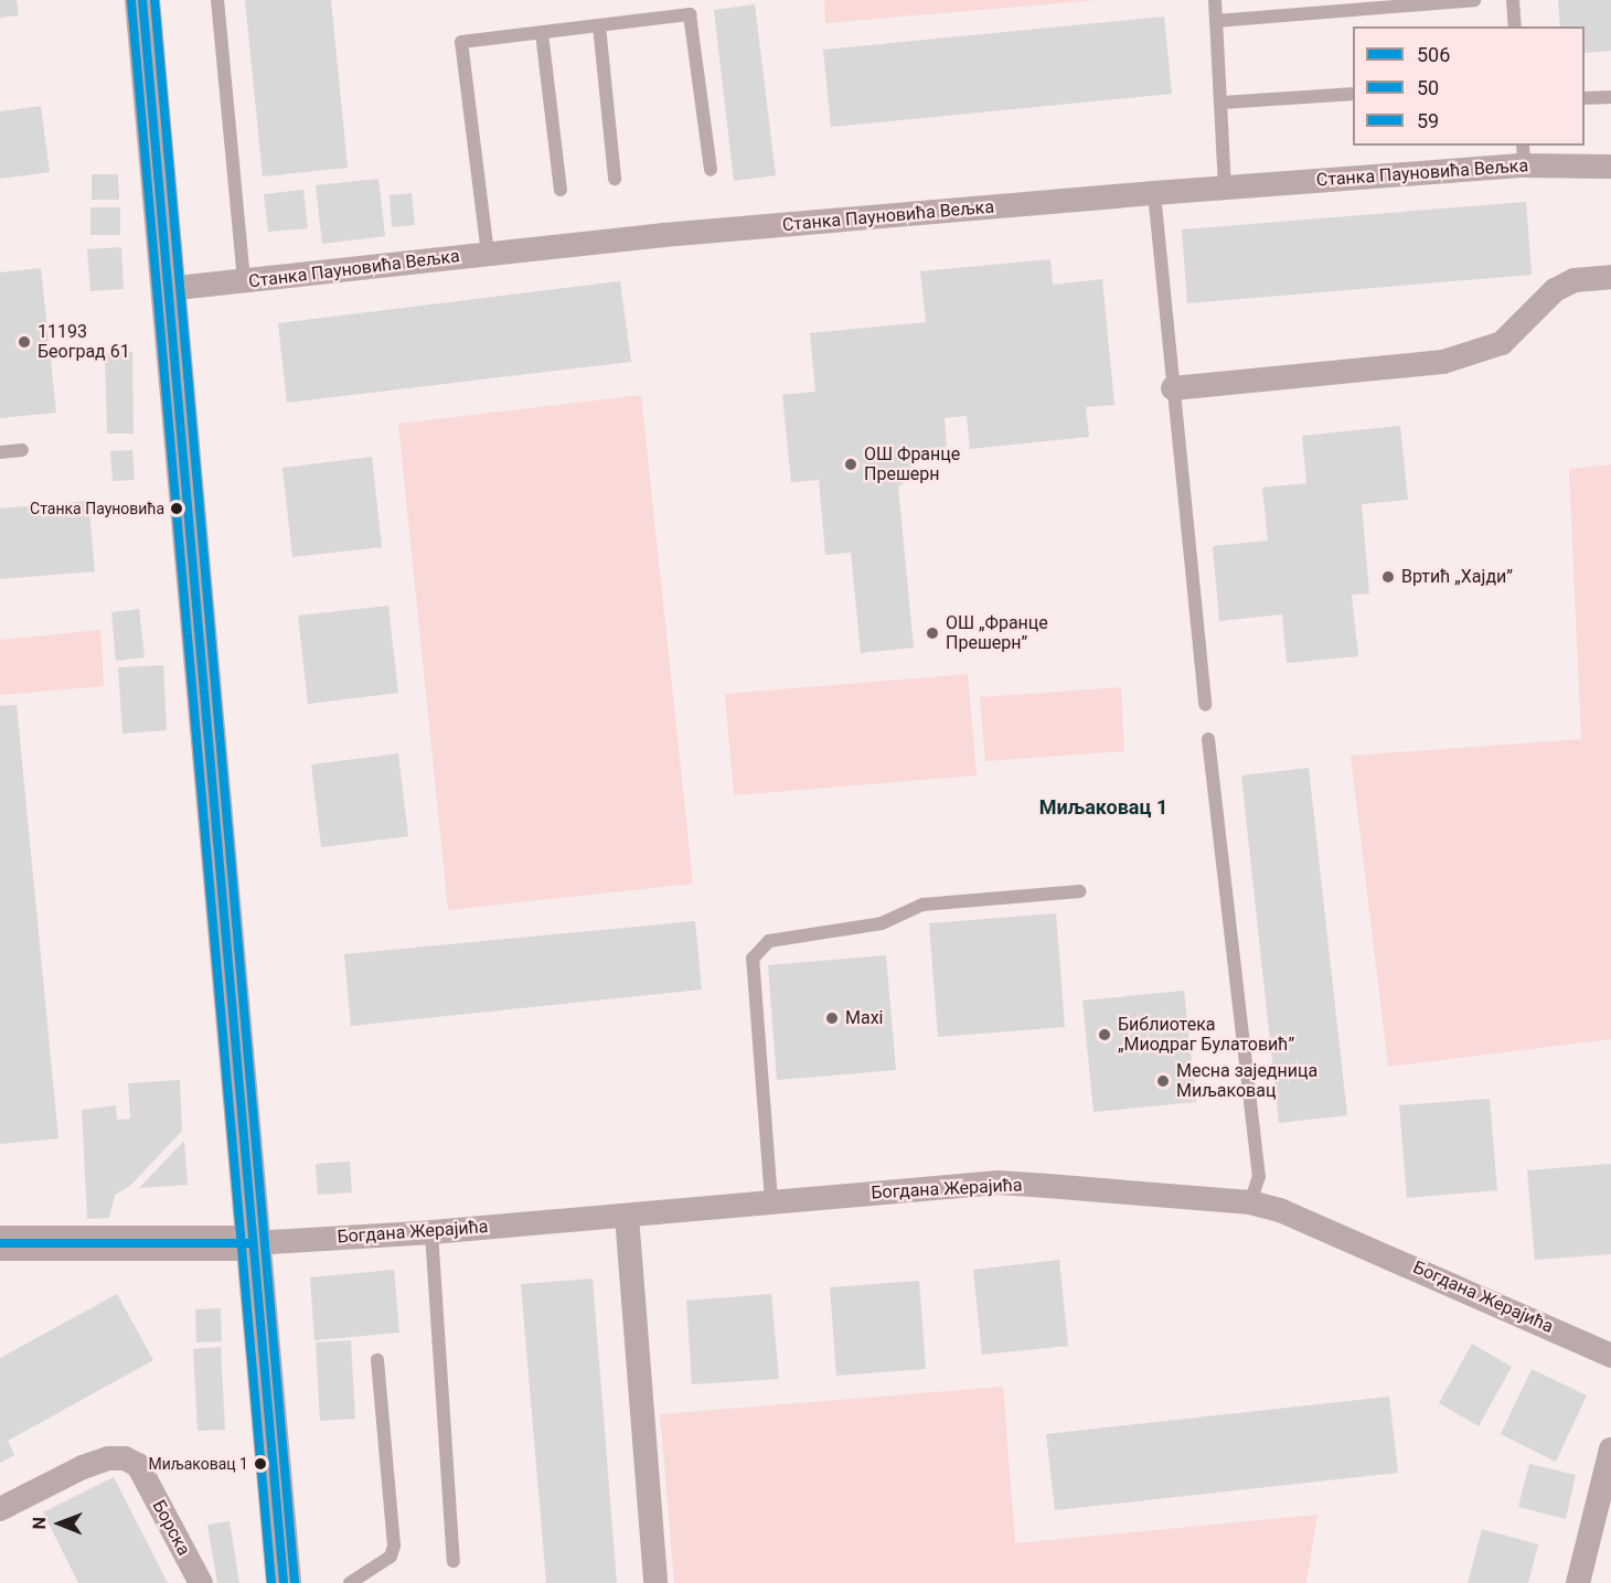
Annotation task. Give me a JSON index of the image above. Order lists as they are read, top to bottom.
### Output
{
  "streets": {
    "street": ["Станка Пауновића Вељка", "Богдана Жерајића", "Борска"]
  },
  "districts": ["Миљаковац 1"],
  "places": [
    "11193 Београд 61",
    "ОШ Франце Прешерн",
    "Станка Пауновића",
    "Вртић „Хајди”",
    "ОШ „Франце Прешерн”",
    "Maxi",
    "Библиотека „Миодраг Булатовић”",
    "Месна заједница Миљаковац",
    "Миљаковац 1"
  ],
  "lines": ["transit line 506", "transit line 59", "transit line 50"],
  "legend": ["506", "50", "59"],
  "north": "left"
}
